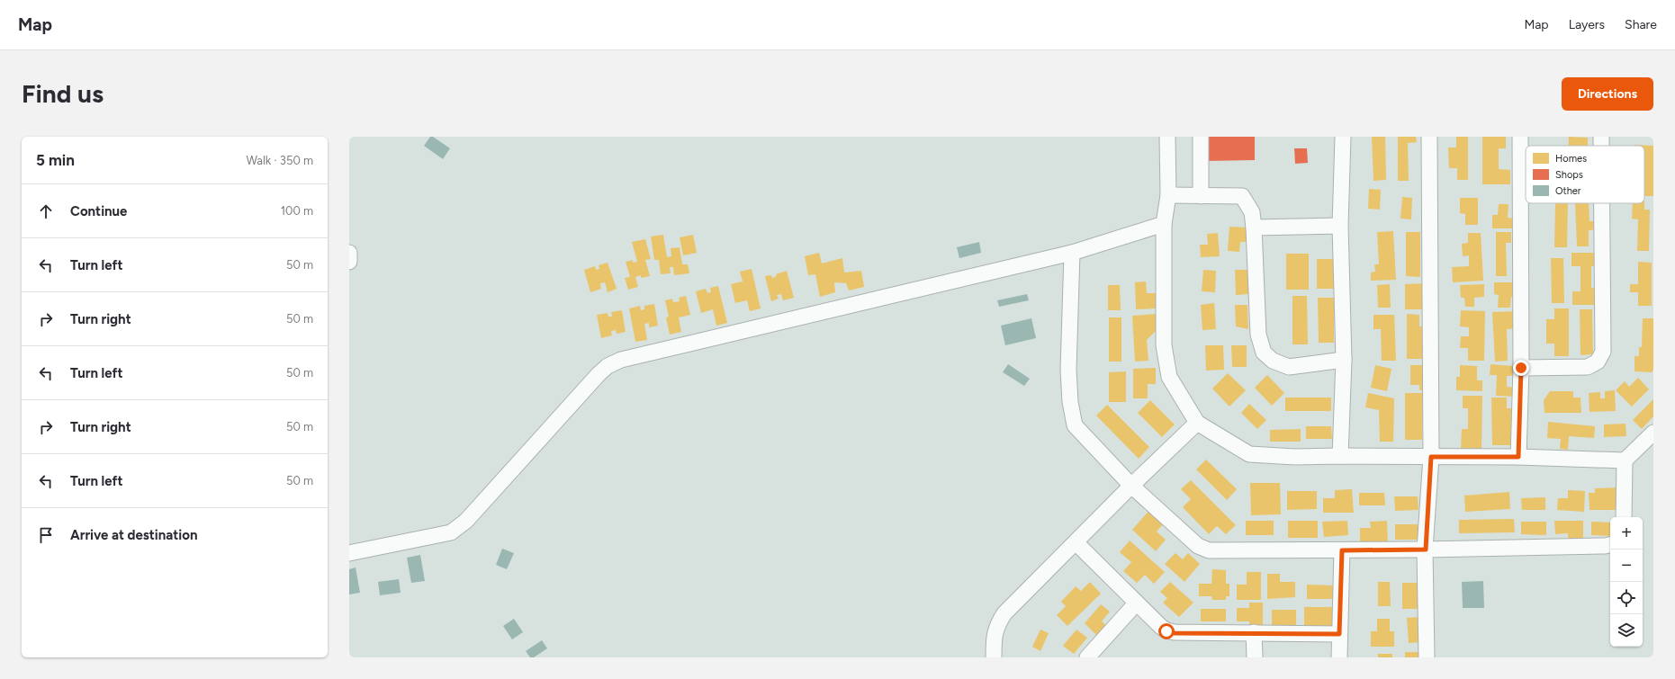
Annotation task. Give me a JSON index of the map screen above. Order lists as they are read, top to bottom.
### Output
{
  "legend": ["Homes", "Shops", "Other"],
  "page": {
    "header": "Map",
    "nav": ["Map", "Layers", "Share"],
    "buttons": "Directions",
    "title": "Find us",
    "heading": ["5 min", "Walk · 350 m"],
    "list": [
      ["Continue", "100 m"],
      ["Turn left", "50 m"],
      ["Turn right", "50 m"],
      ["Turn left", "50 m"],
      ["Turn right", "50 m"],
      ["Turn left", "50 m"],
      "Arrive at destination"
    ],
    "map_buttons": ["+", "−"]
  }
}
